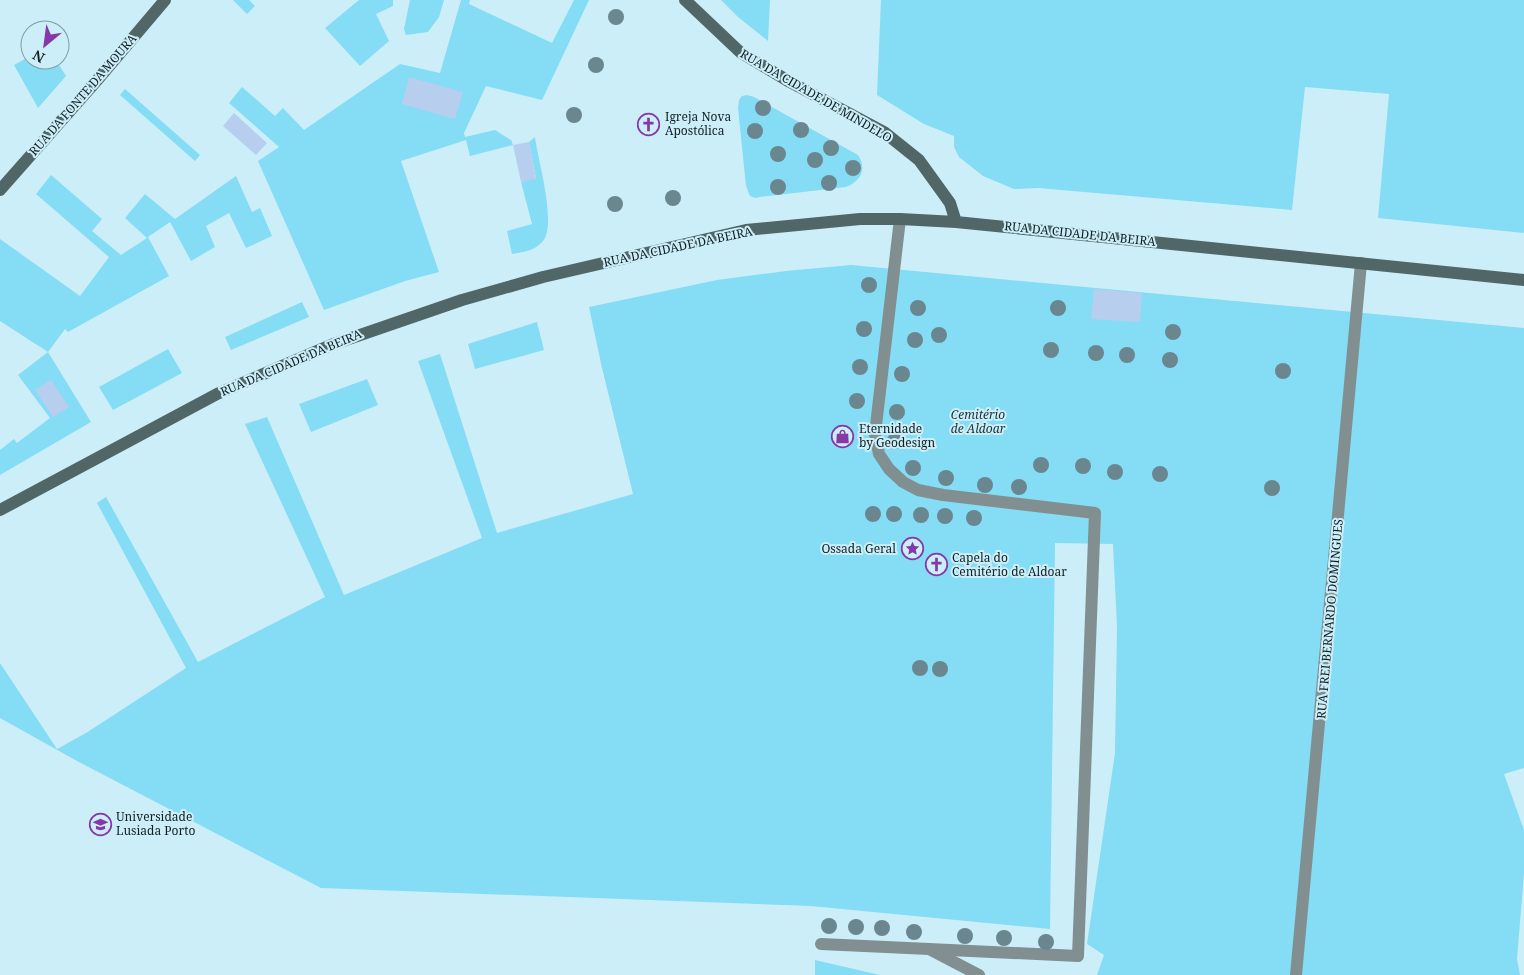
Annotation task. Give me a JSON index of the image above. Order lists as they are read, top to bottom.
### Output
{
  "streets": {
    "street": [
      "RUA DA FONTE DA MOURA",
      "RUA DA CIDADE DE MINDELO",
      "RUA DA CIDADE DA BEIRA",
      "RUA FREI BERNARDO DOMINGUES"
    ]
  },
  "crossings": [
    ["RUA DA CIDADE DE MINDELO", "RUA DA CIDADE DA BEIRA"],
    ["RUA DA CIDADE DA BEIRA", "RUA FREI BERNARDO DOMINGUES"]
  ],
  "parks": ["Cemitério de Aldoar"],
  "places": {
    "church": ["Igreja Nova Apostólica", "Capela do Cemitério de Aldoar"],
    "shop": ["Eternidade by Geodesign"],
    "place": ["Ossada Geral"],
    "school or university": ["Universidade Lusiada Porto"]
  },
  "north": "bottom left"
}
